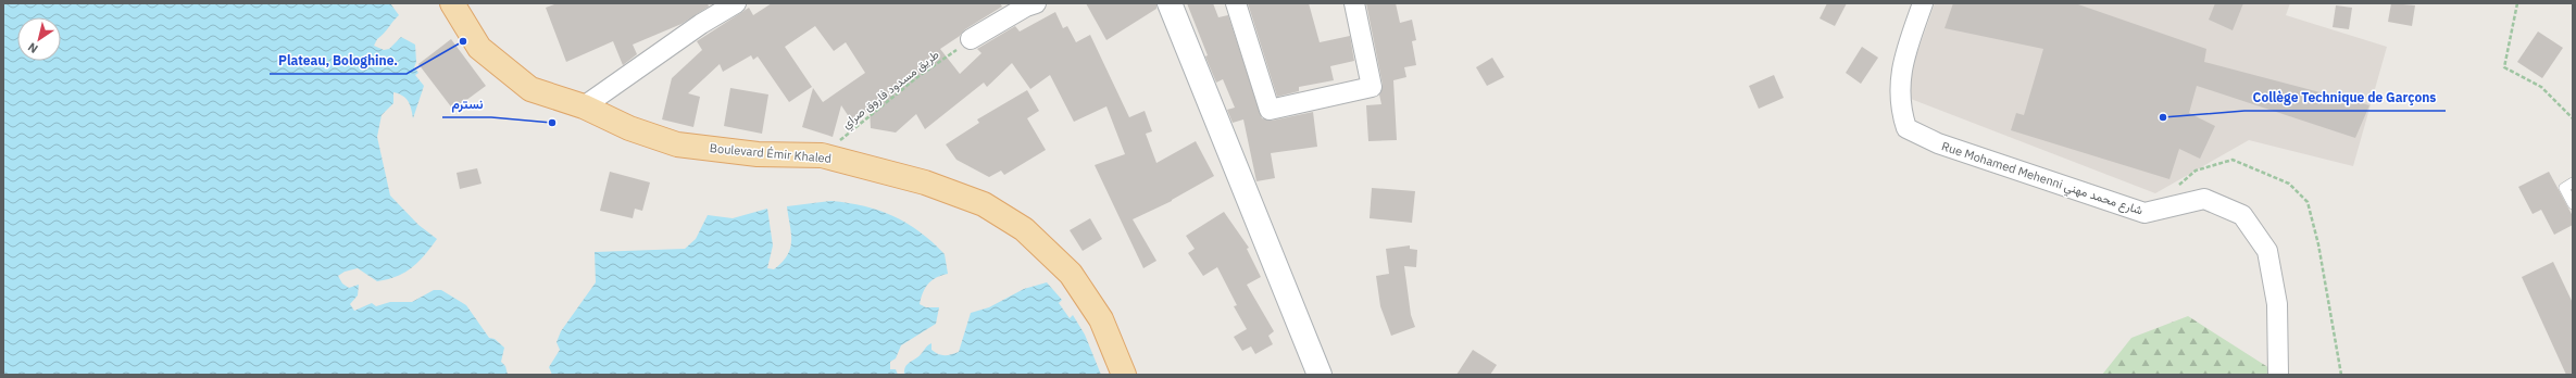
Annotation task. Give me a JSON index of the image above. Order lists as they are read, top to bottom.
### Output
{
  "streets": {
    "main road": ["Boulevard Émir Khaled"],
    "street": ["Rue Mohamed Mehenni شارع محمد مهني"],
    "path": ["طريق مسدود فاروق صراي"]
  },
  "crossings": [
    ["طريق مسدود فاروق صراي", "Boulevard Émir Khaled"]
  ],
  "places": ["Plateau, Bologhine.", "Collège Technique de Garçons", "نسترم"],
  "north": "bottom left"
}
